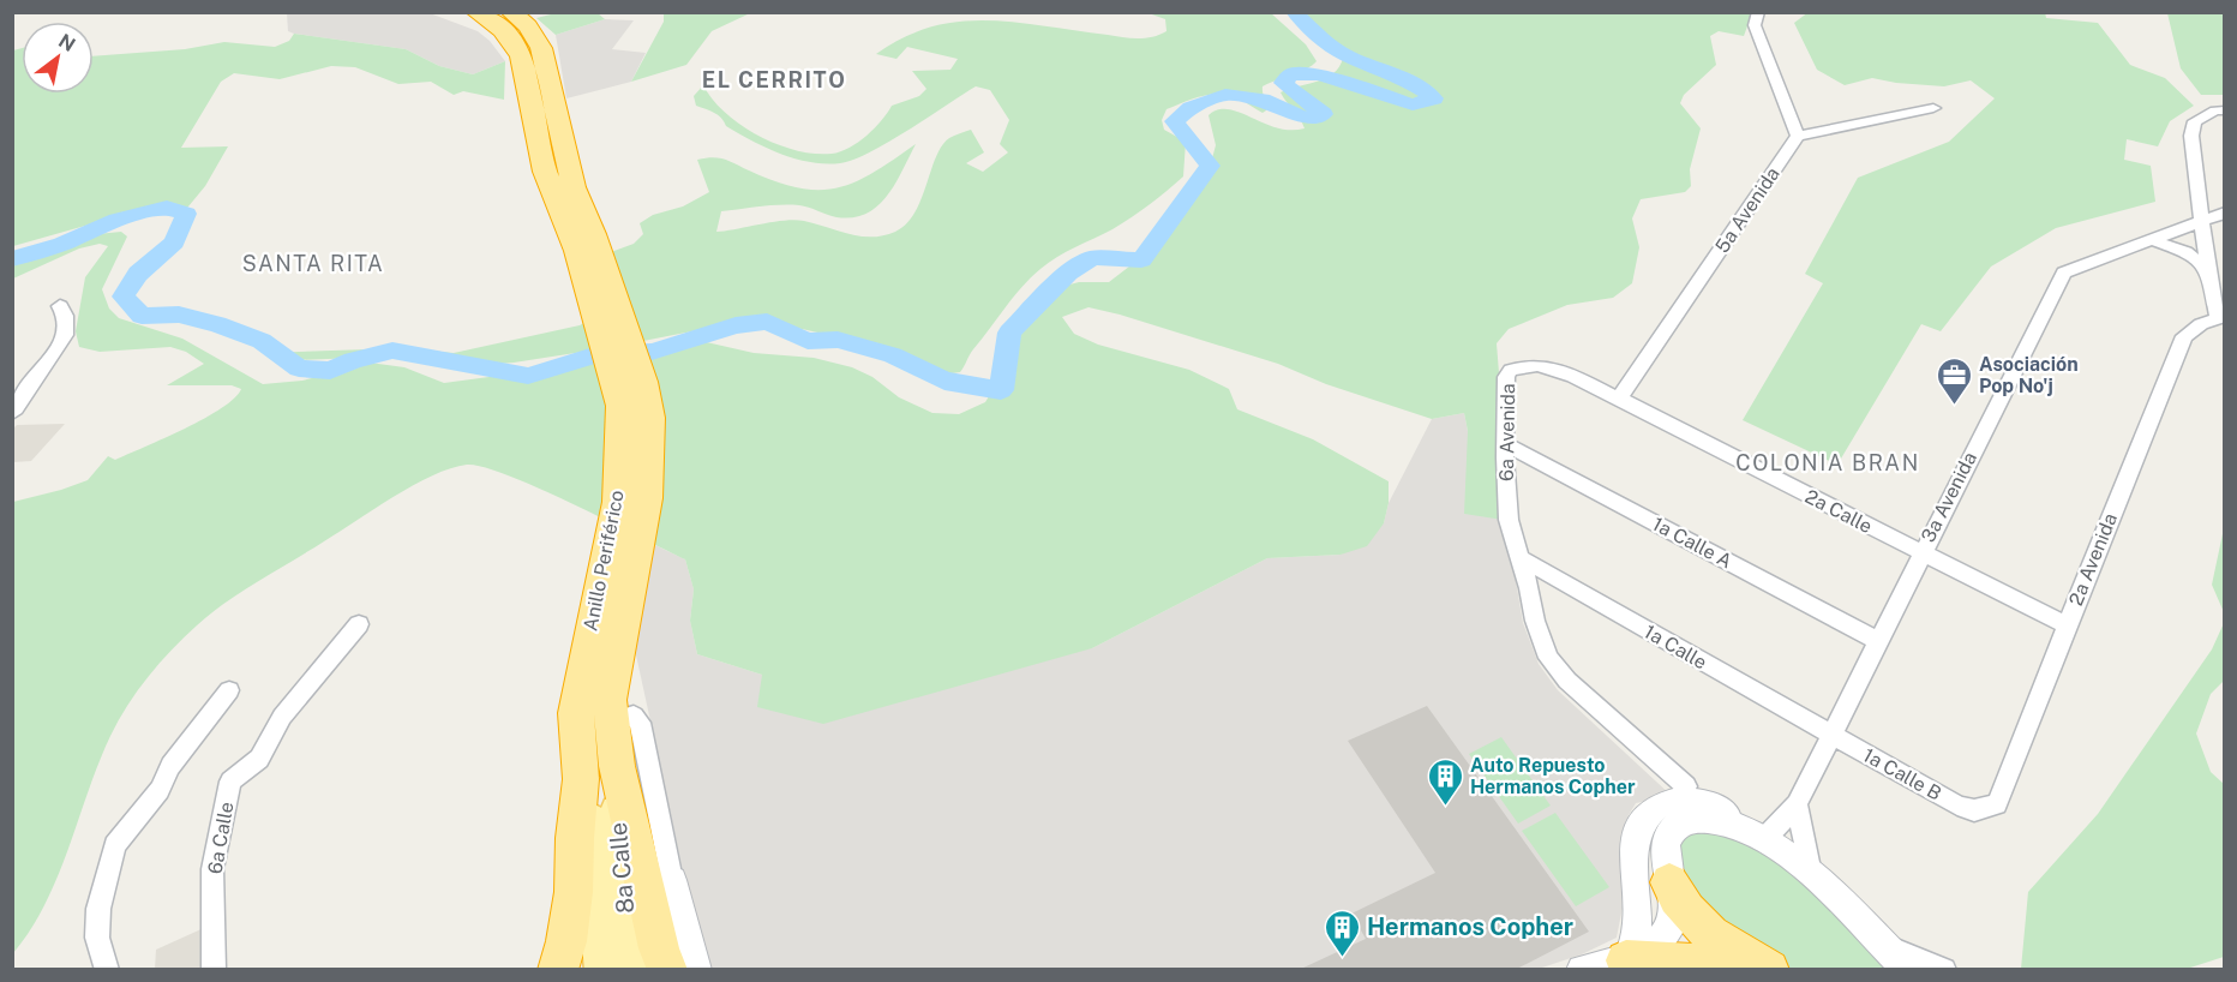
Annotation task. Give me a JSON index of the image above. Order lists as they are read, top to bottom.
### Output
{
  "streets": {
    "highway": ["Anillo Periférico"],
    "main road": ["8a Calle"],
    "street": [
      "5a Avenida",
      "6a Avenida",
      "3a Avenida",
      "2a Calle",
      "1a Calle A",
      "2a Avenida",
      "1a Calle",
      "1a Calle B",
      "6a Calle"
    ]
  },
  "crossings": [
    ["5a Avenida", "2a Calle"],
    ["6a Avenida", "2a Calle"],
    ["6a Avenida", "1a Calle A"],
    ["6a Avenida", "1a Calle"],
    ["3a Avenida", "2a Calle"],
    ["3a Avenida", "1a Calle A"],
    ["3a Avenida", "1a Calle"],
    ["3a Avenida", "1a Calle B"],
    ["2a Calle", "2a Avenida"],
    ["2a Avenida", "1a Calle B"],
    ["Anillo Periférico", "8a Calle"],
    ["1a Calle", "1a Calle B"]
  ],
  "districts": ["EL CERRITO", "SANTA RITA", "COLONIA BRAN"],
  "places": {
    "office": ["Asociación Pop No'j"],
    "building": ["Auto Repuesto Hermanos Copher", "Hermanos Copher"]
  },
  "north": "top right"
}
